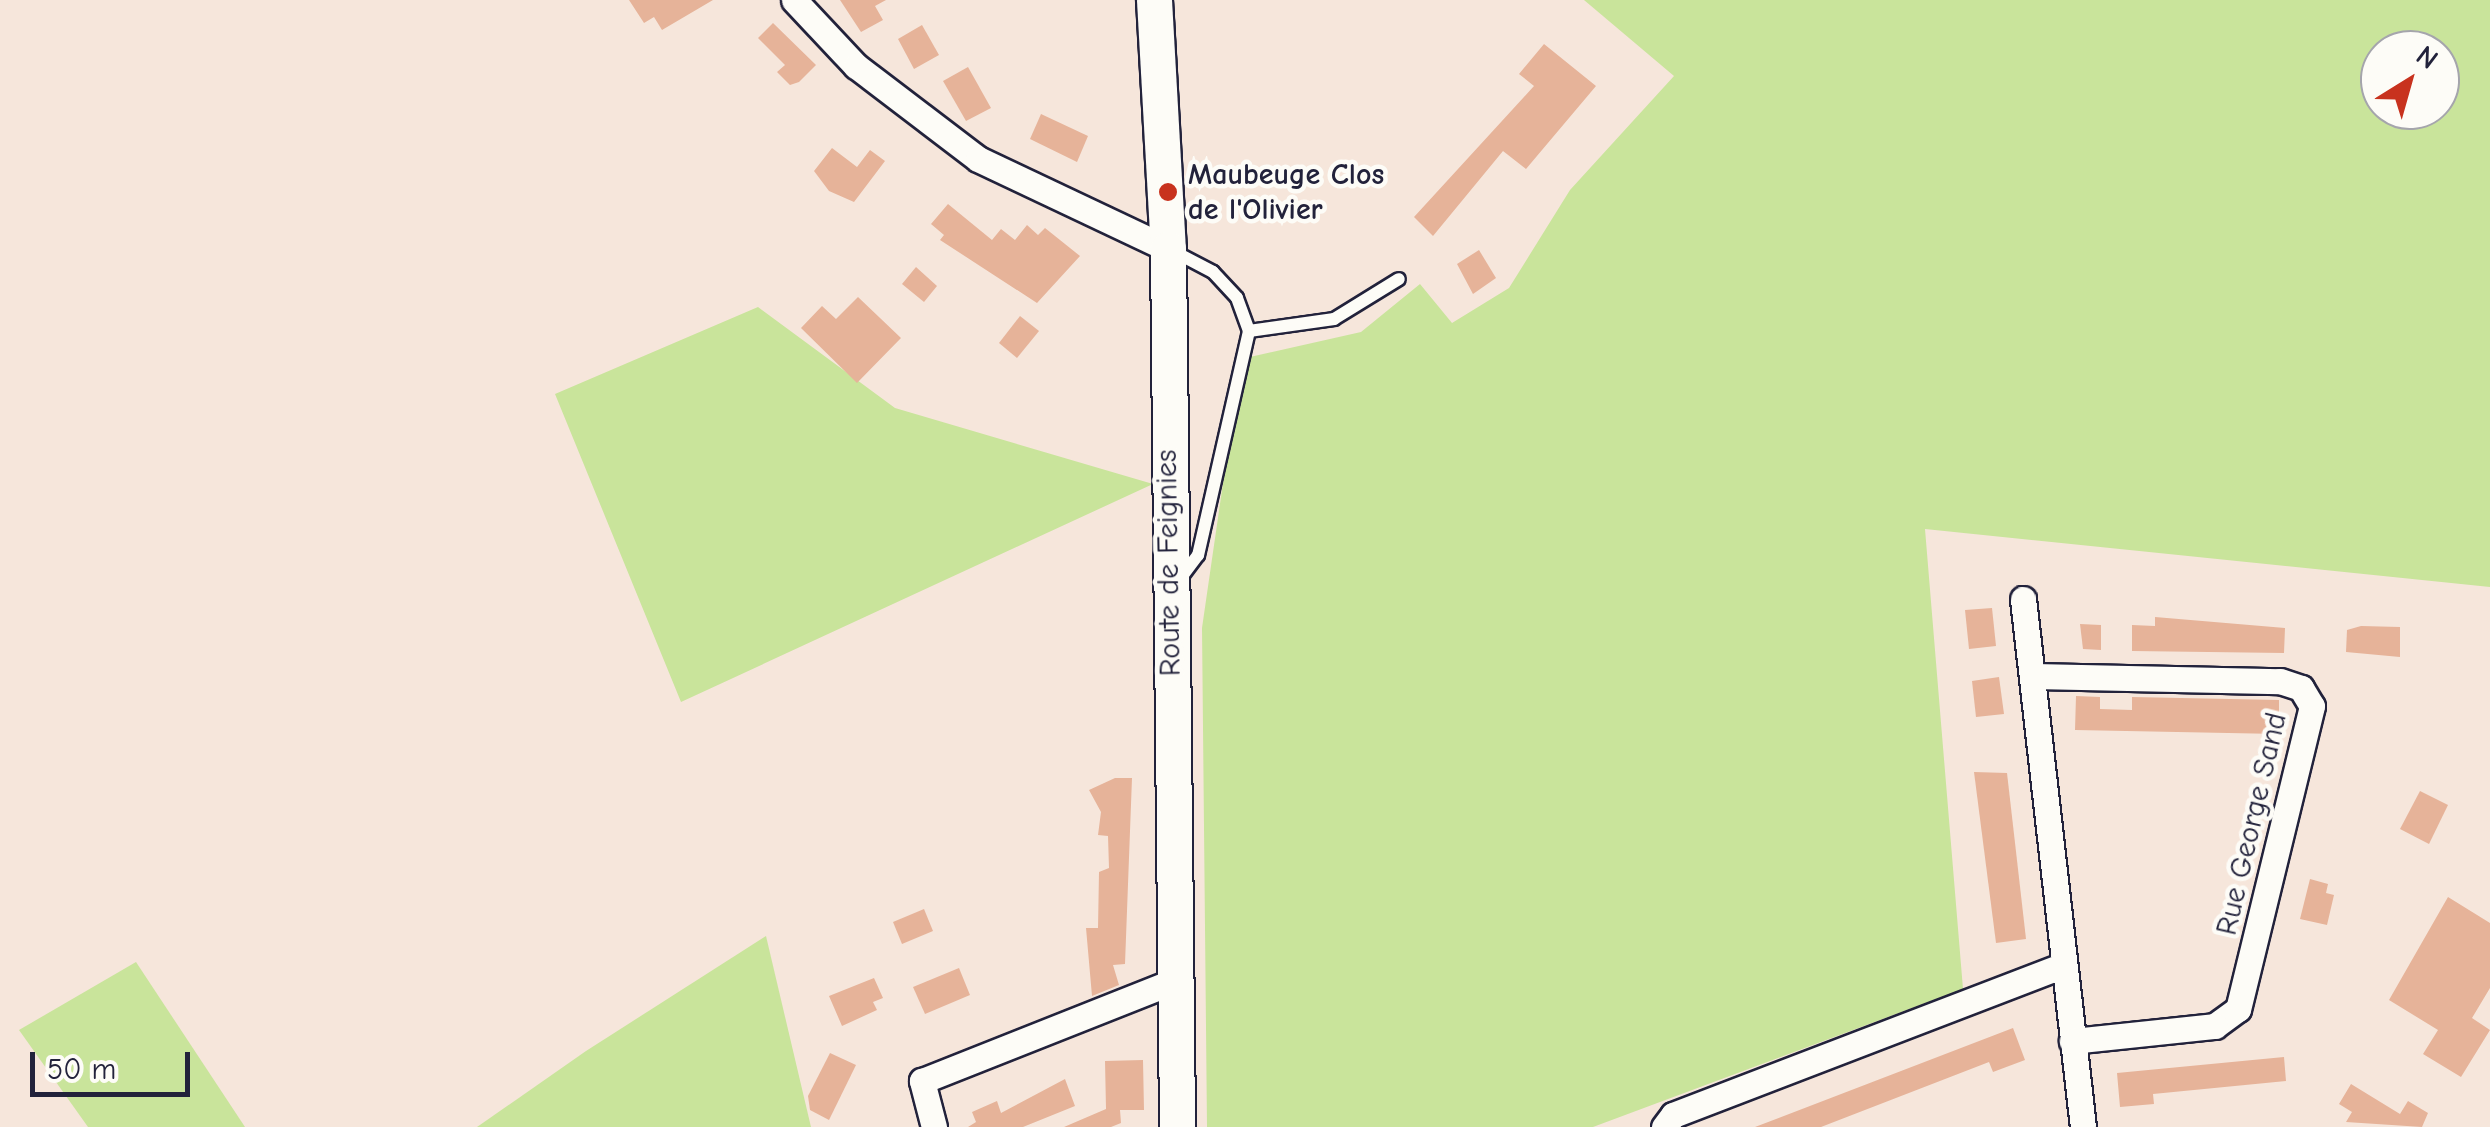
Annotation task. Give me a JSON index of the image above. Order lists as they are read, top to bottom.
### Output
{
  "streets": {
    "street": ["Route de Feignies", "Rue George Sand"]
  },
  "places": ["Maubeuge Clos de l'Olivier"],
  "scale_bar": "50 m",
  "north": "top right"
}
